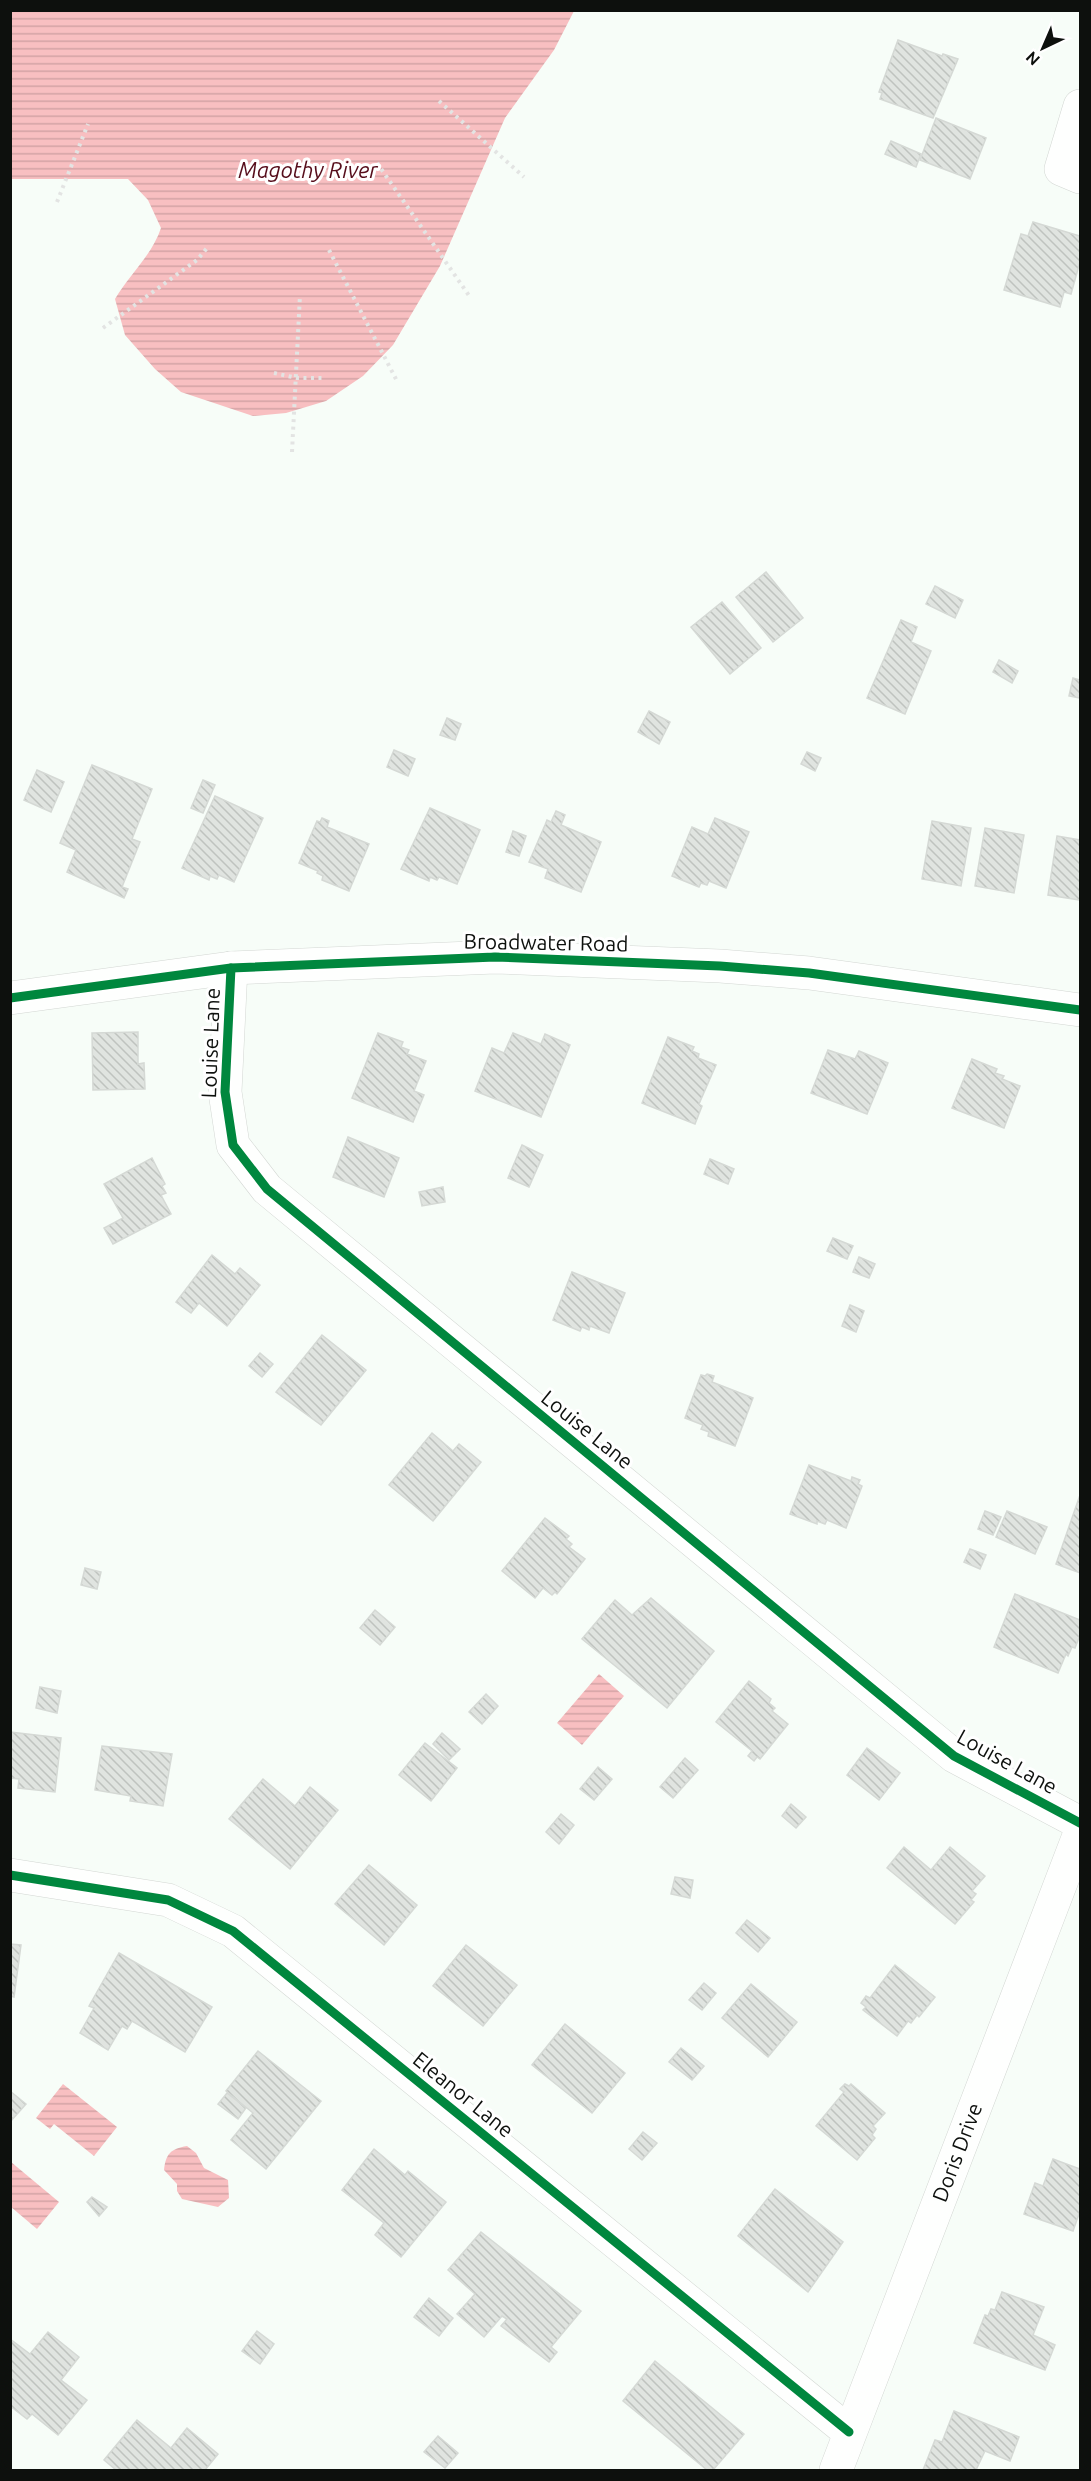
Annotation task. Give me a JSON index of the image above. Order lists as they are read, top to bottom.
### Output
{
  "streets": {
    "street": [
      "Broadwater Road",
      "Louise Lane",
      "Eleanor Lane",
      "Doris Drive"
    ]
  },
  "crossings": [
    ["Broadwater Road", "Louise Lane"],
    ["Eleanor Lane", "Doris Drive"]
  ],
  "water": ["Magothy River"],
  "north": "bottom left"
}
